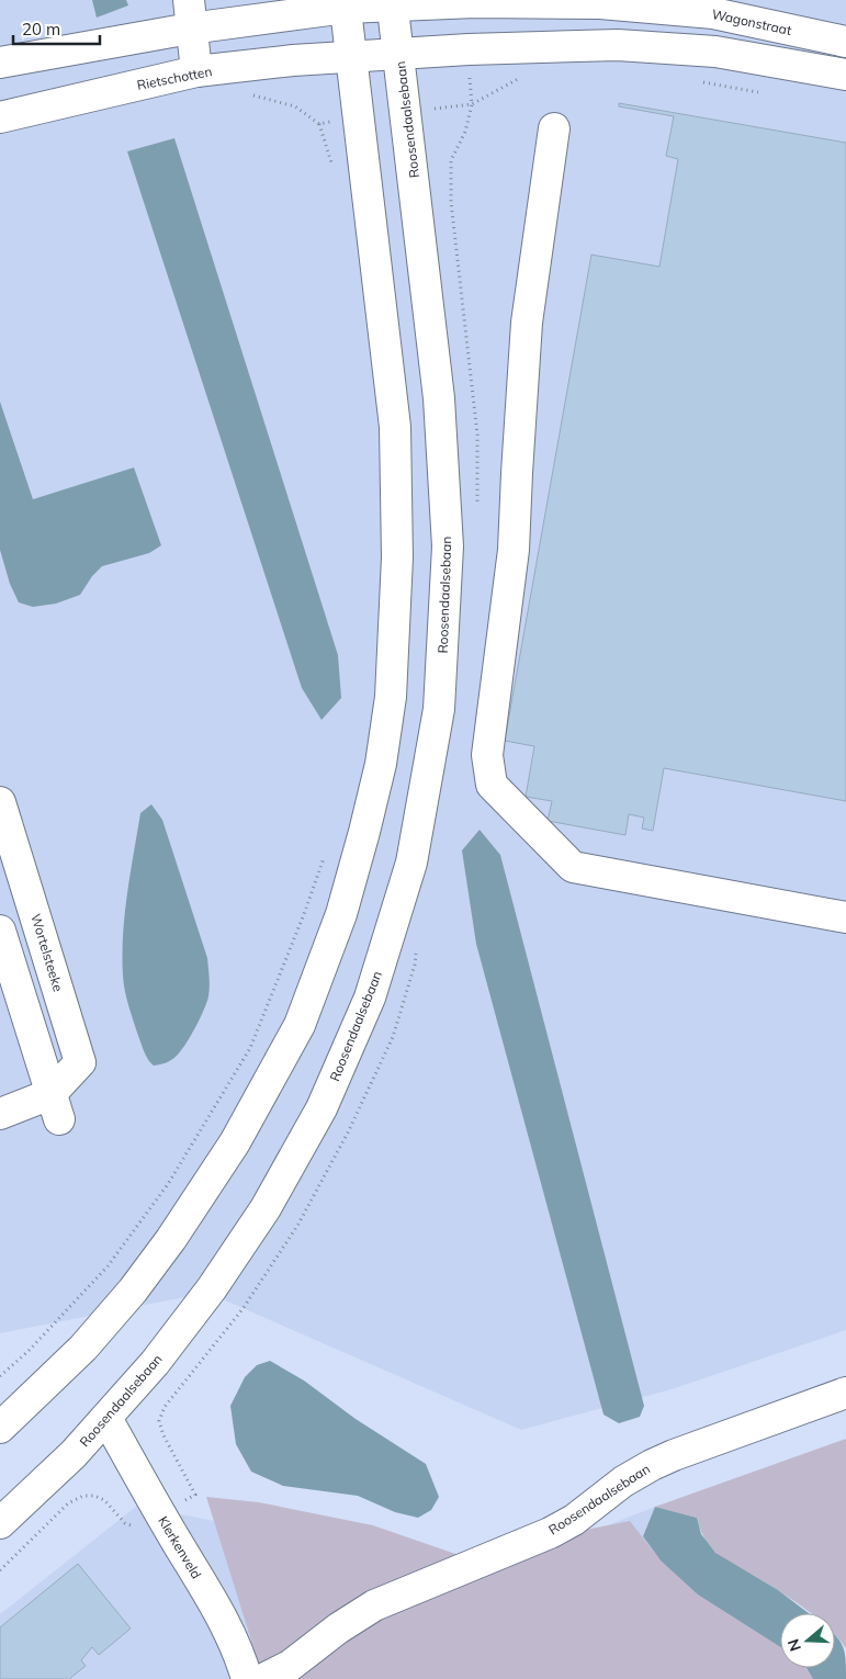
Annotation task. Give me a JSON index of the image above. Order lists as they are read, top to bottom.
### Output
{
  "streets": {
    "street": [
      "Wagonstraat",
      "Rietschotten",
      "Roosendaalsebaan",
      "Wortelsteeke",
      "Klerkenveld"
    ]
  },
  "crossings": [
    ["Rietschotten", "Roosendaalsebaan"],
    ["Roosendaalsebaan", "Klerkenveld"]
  ],
  "scale_bar": "20 m",
  "north": "left"
}
